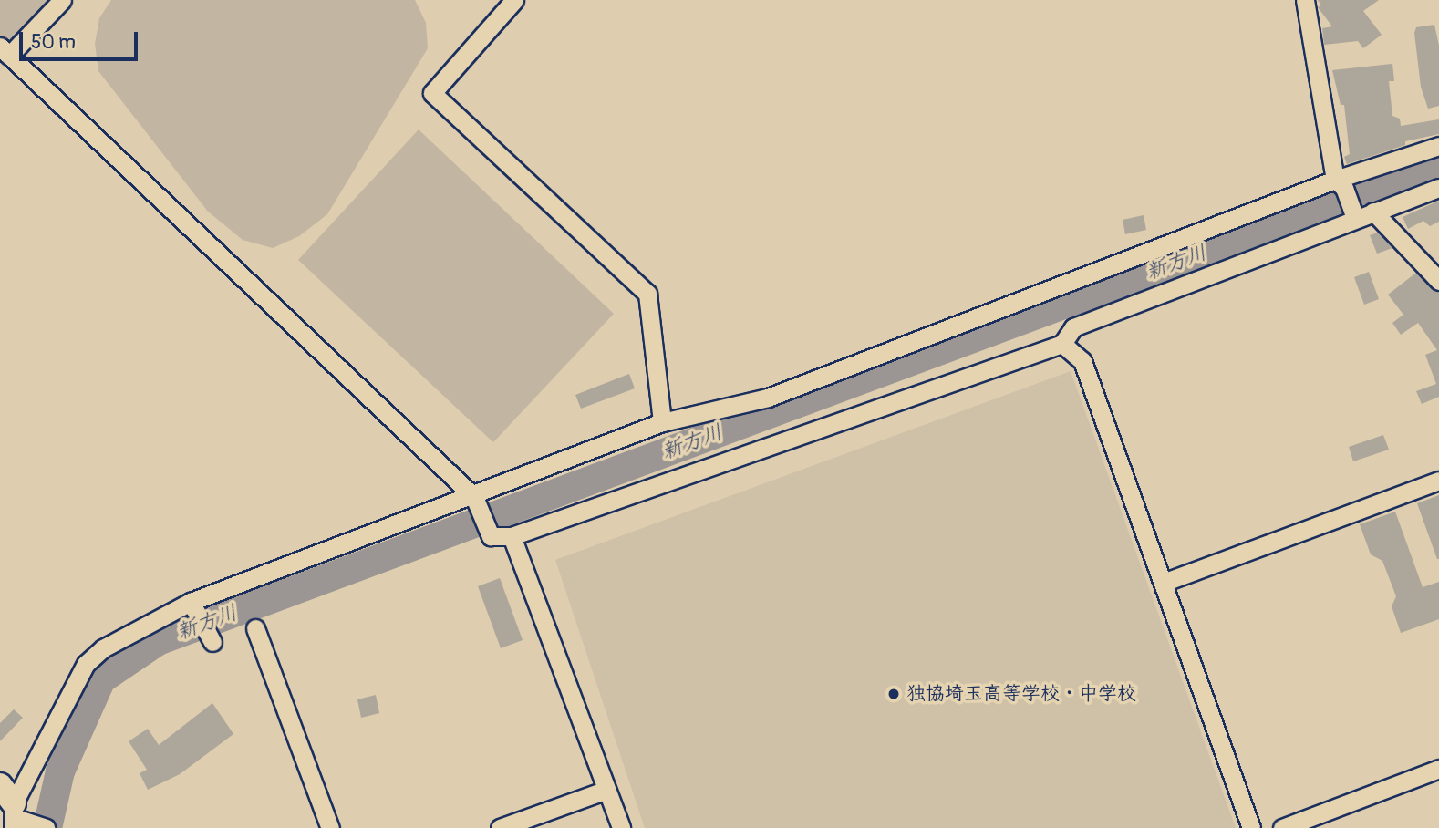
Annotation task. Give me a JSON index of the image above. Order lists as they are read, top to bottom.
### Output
{
  "water": ["新方川"],
  "places": ["独協埼玉高等学校・中学校"],
  "scale_bar": "50 m"
}
